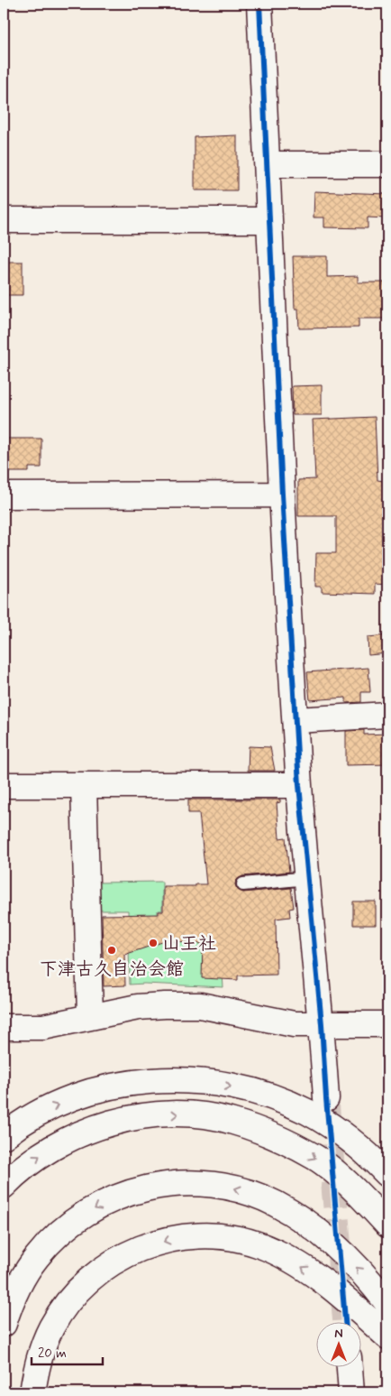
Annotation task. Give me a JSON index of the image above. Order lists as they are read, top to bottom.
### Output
{
  "places": ["山王社", "下津古久自治会館"],
  "scale_bar": "20 m",
  "north": "top"
}
